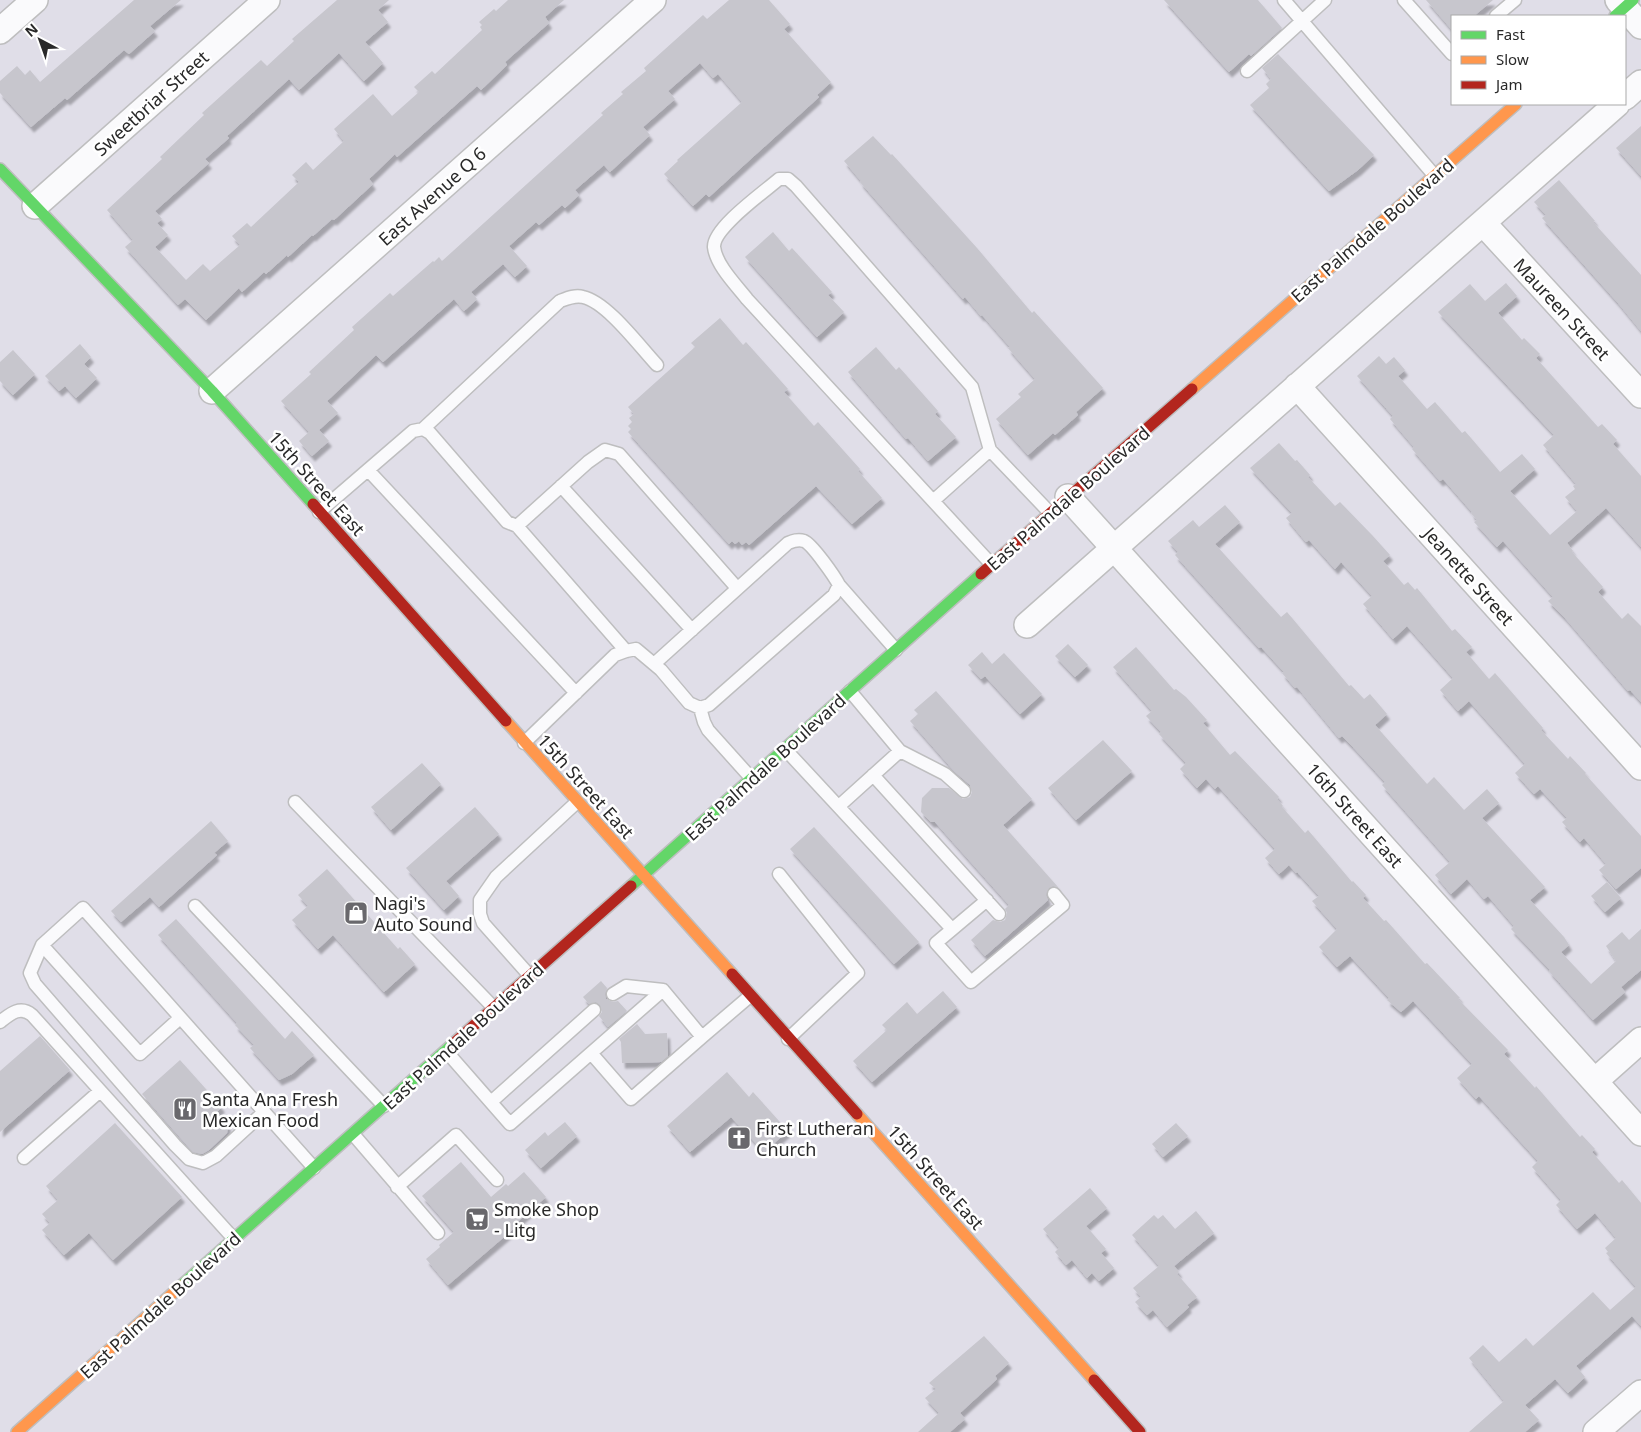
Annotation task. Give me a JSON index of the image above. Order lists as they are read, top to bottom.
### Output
{
  "streets": {
    "main road": ["East Palmdale Boulevard", "15th Street East"],
    "street": [
      "Sweetbriar Street",
      "East Avenue Q 6",
      "Maureen Street",
      "Jeanette Street",
      "16th Street East"
    ]
  },
  "crossings": [
    ["Sweetbriar Street", "15th Street East"],
    ["East Avenue Q 6", "15th Street East"],
    ["East Palmdale Boulevard", "15th Street East"],
    ["East Palmdale Boulevard", "16th Street East"]
  ],
  "places": {
    "shop": ["Nagi's Auto Sound"],
    "restaurant": ["Santa Ana Fresh Mexican Food"],
    "church": ["First Lutheran Church"],
    "supermarket": ["Smoke Shop - Litg"]
  },
  "legend": ["Fast", "Slow", "Jam"],
  "north": "top left"
}
